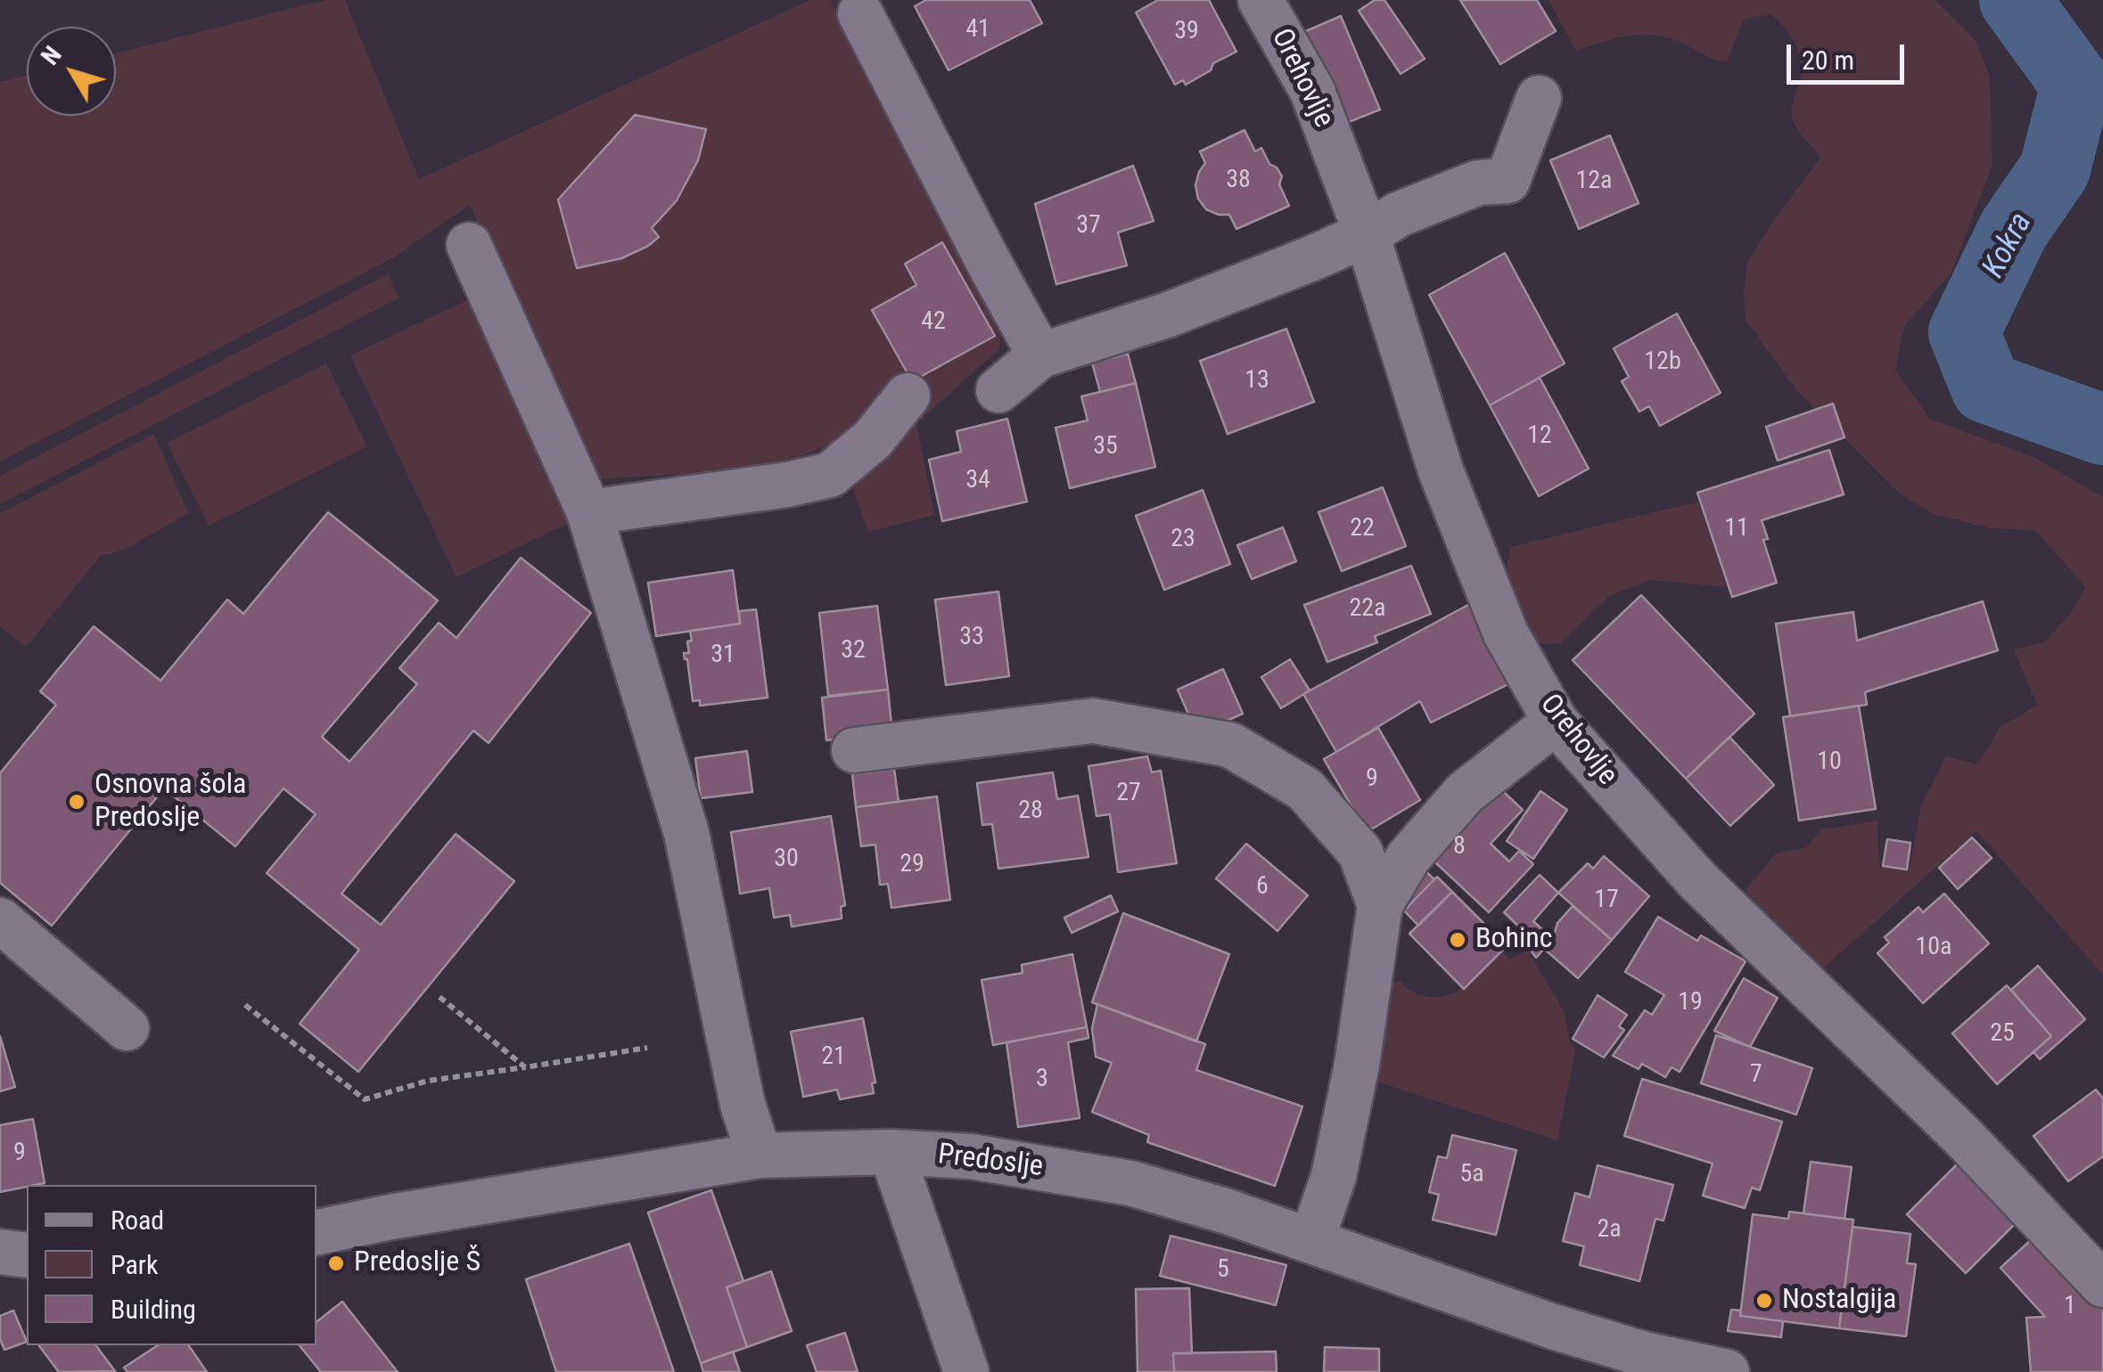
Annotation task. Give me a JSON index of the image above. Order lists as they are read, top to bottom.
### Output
{
  "streets": {
    "street": ["Orehovlje", "Predoslje"]
  },
  "water": ["Kokra"],
  "places": [
    "Osnovna šola Predoslje",
    "Bohinc",
    "Predoslje Š",
    "Nostalgija"
  ],
  "house_numbers": [
    "41",
    "39",
    "38",
    "12a",
    "37",
    "42",
    "12b",
    "13",
    "12",
    "35",
    "34",
    "22",
    "11",
    "23",
    "22a",
    "33",
    "32",
    "31",
    "10",
    "9",
    "27",
    "28",
    "8",
    "30",
    "29",
    "6",
    "17",
    "10a",
    "19",
    "25",
    "21",
    "7",
    "3",
    "9",
    "5a",
    "2a",
    "5",
    "1"
  ],
  "legend": ["Road", "Park", "Building"],
  "scale_bar": "20 m",
  "north": "top left"
}
